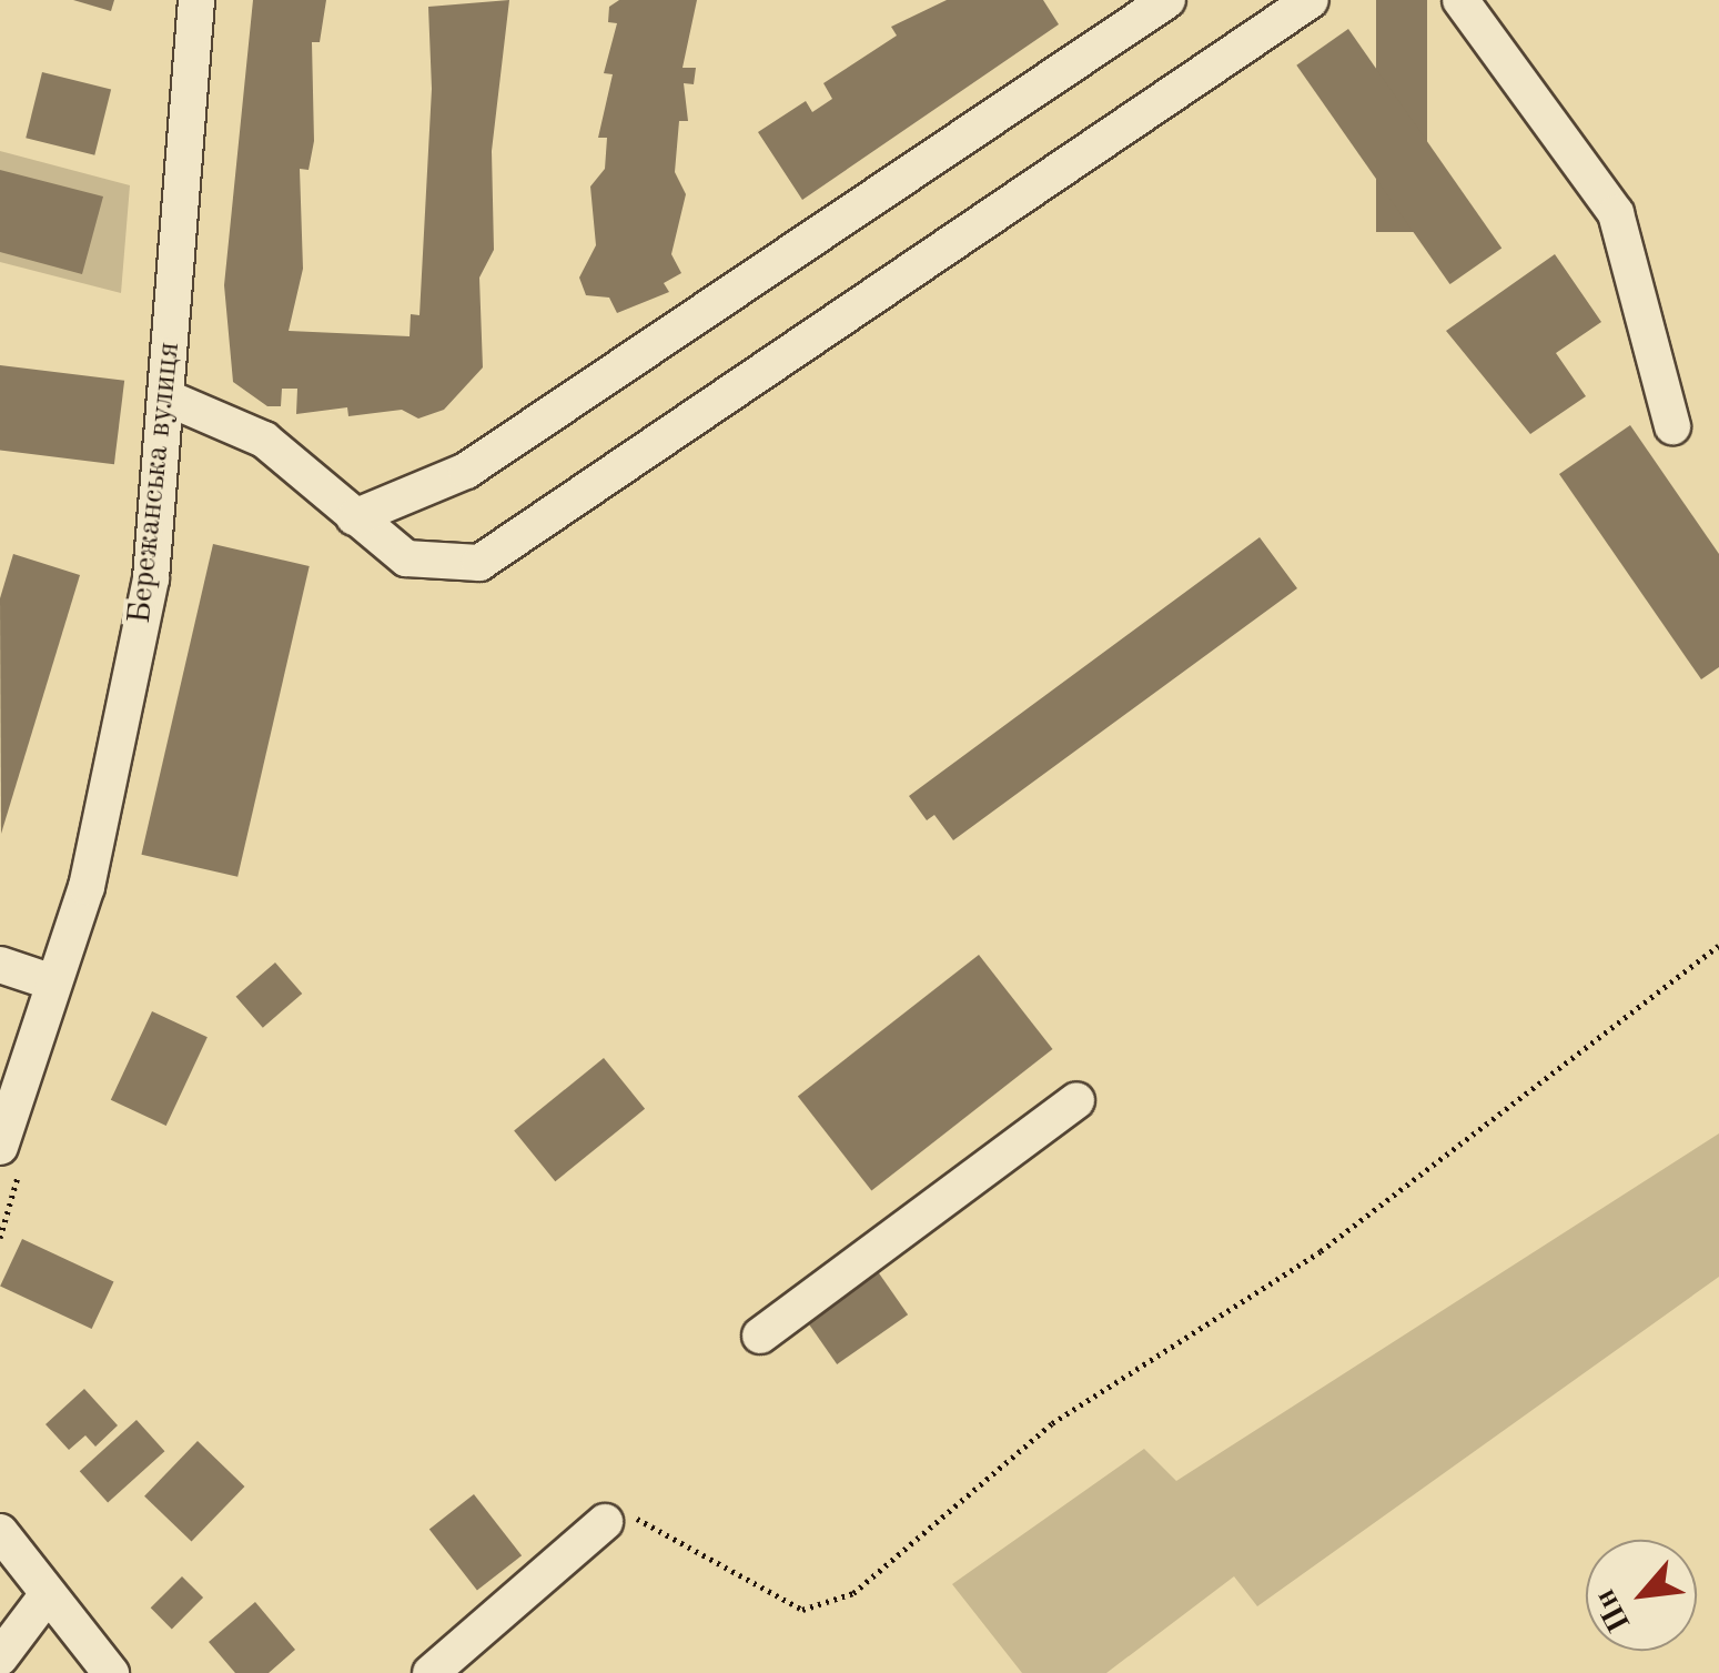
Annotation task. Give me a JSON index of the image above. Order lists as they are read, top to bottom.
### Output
{
  "streets": {
    "street": ["Бережанська вулиця"]
  },
  "north": "bottom left"
}
